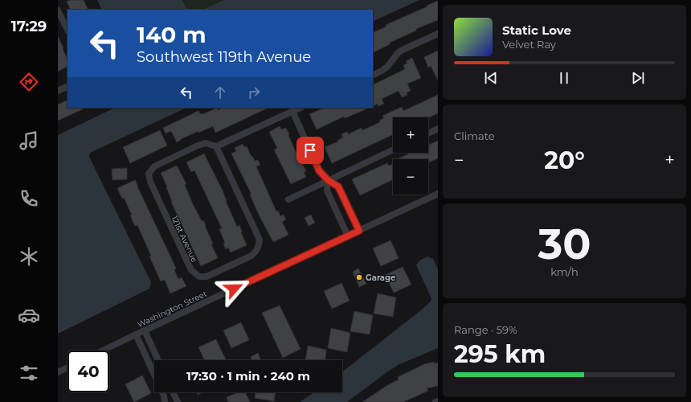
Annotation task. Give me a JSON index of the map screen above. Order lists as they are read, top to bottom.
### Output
{
  "streets": {
    "street": ["121st Avenue", "Washington Street"]
  },
  "places": ["Garage"],
  "page": {
    "tabs": "17:29",
    "turn": ["140 m", "Southwest 119th Avenue"],
    "song": ["Static Love", "Velvet Ray"],
    "tile": [
      "Climate",
      ["30", "km/h"],
      ["Range · 59%", "295 km"]
    ],
    "map_buttons": ["+", "−"],
    "heat": ["−", "20°", "+"],
    "limit": "40",
    "trip": "17:30 · 1 min · 240 m"
  }
}
